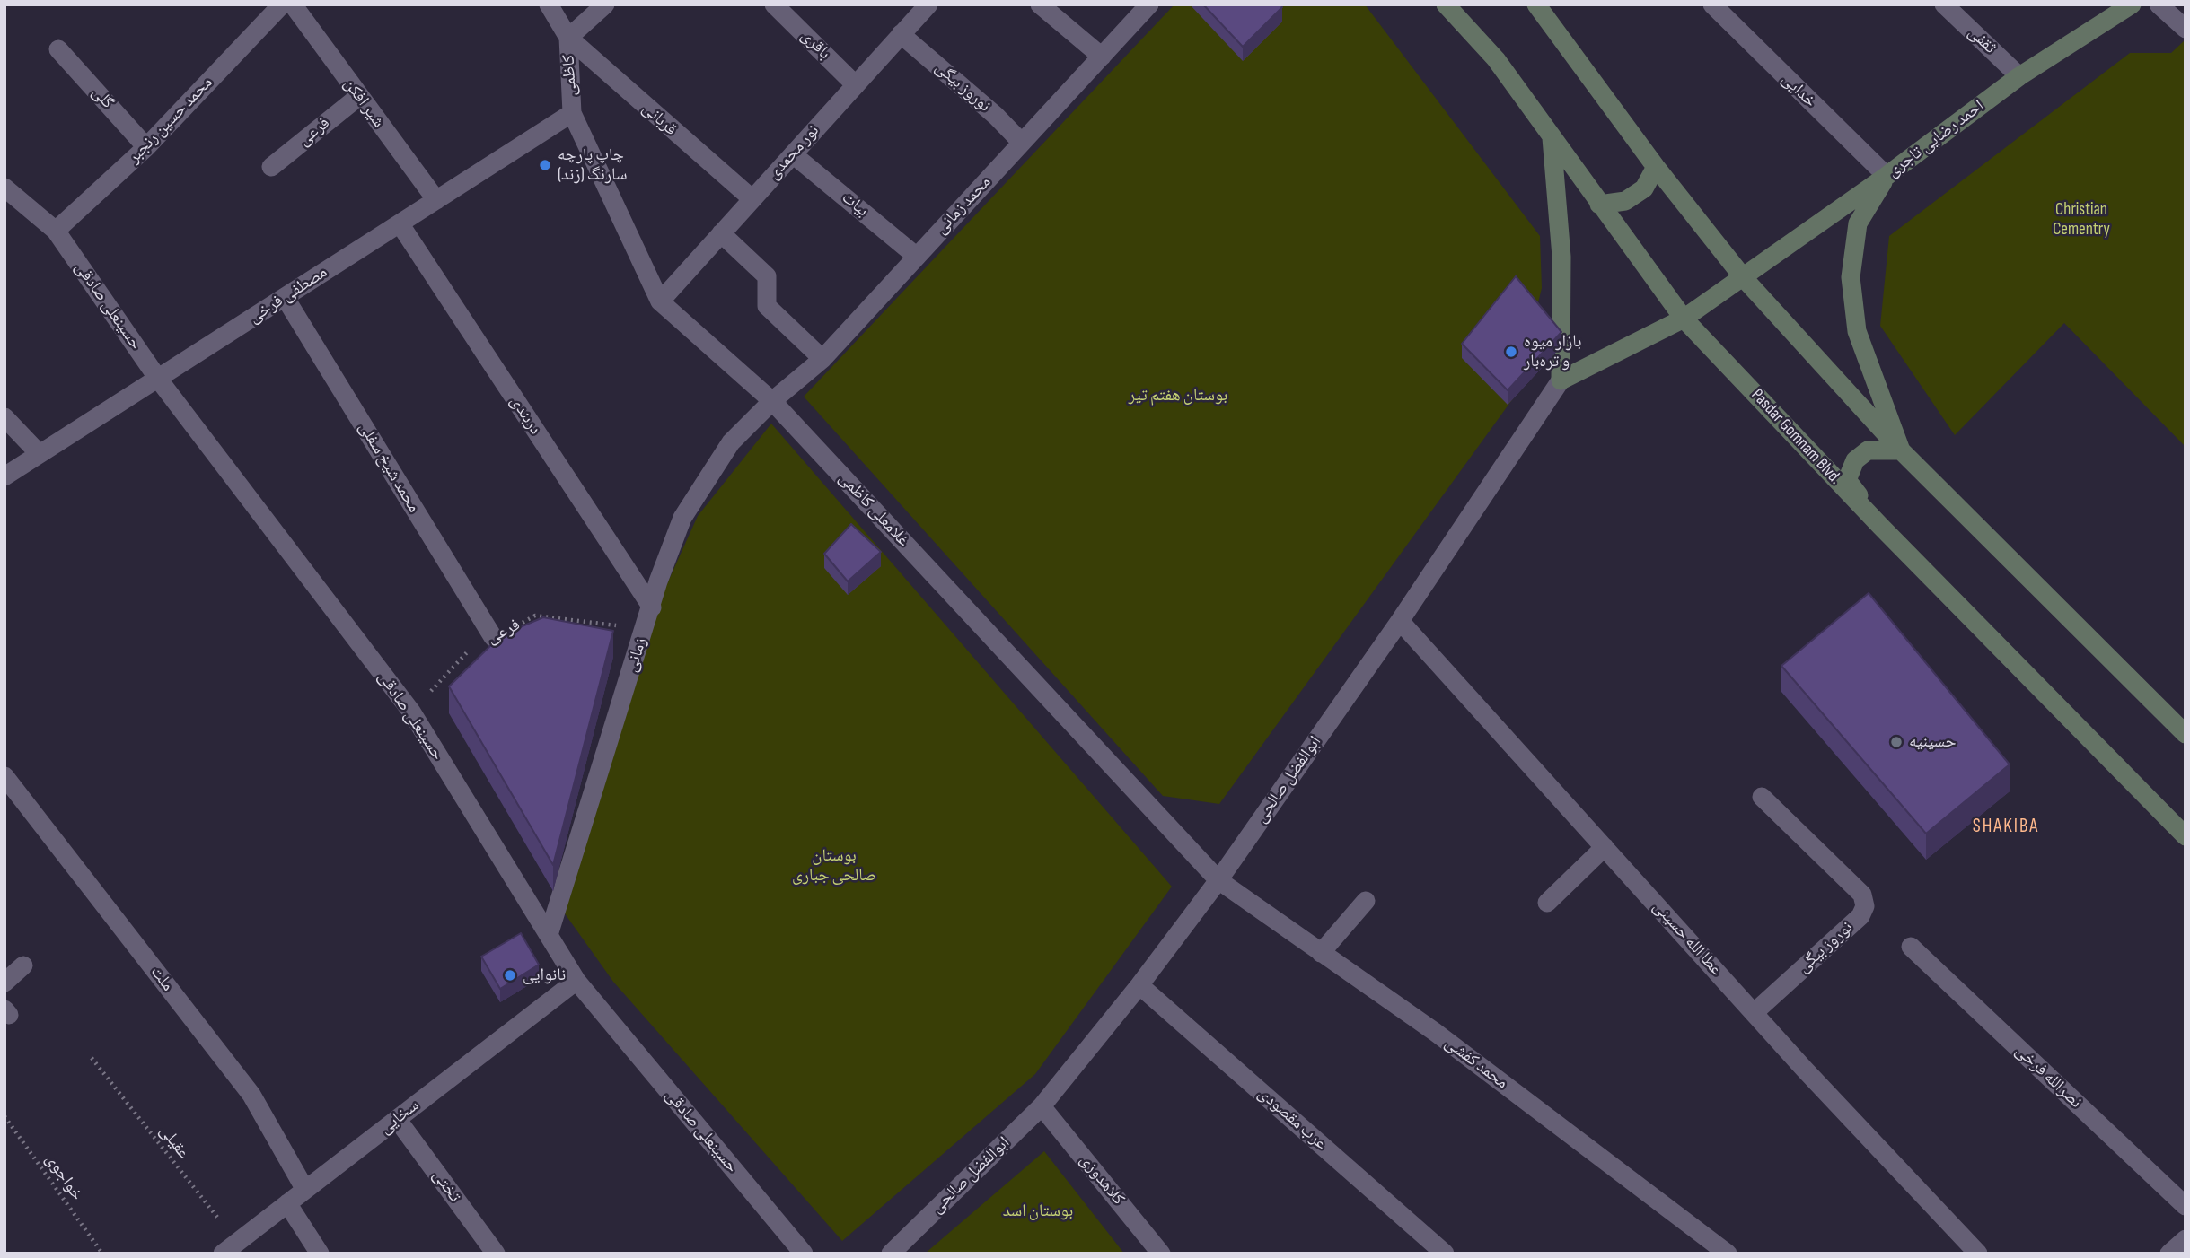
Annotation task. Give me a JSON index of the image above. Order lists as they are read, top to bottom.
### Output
{
  "streets": {
    "main road": ["احمد رضایی تاجری", "Pasdar Gomnam Blvd.", "ابوالفضل صالحی"],
    "street": [
      "ثقفی",
      "باقری",
      "کاظمی",
      "نوروز بیگی",
      "خدایی",
      "گلی",
      "شیر افکن",
      "قربانی",
      "محمد حسین رنجبر",
      "فرعی",
      "نور محمدی",
      "بیات",
      "محمد زمانی",
      "مصطفی فرخی",
      "حسینعلی صادقی",
      "دربندی",
      "محمد شیخ سفلی",
      "غلامعلی کاظمی",
      "زمانی",
      "عطا الله حسینی",
      "ملت",
      "محمد کفشی",
      "نصرالله فرخی",
      "سخایی",
      "عرب مقصودی",
      "کلاهدوزی",
      "تختی"
    ],
    "path": ["عقیلی", "خواجوی"]
  },
  "crossings": [
    ["ثقفی", "احمد رضایی تاجری"],
    ["باقری", "نور محمدی"],
    ["کاظمی", "قربانی"],
    ["کاظمی", "مصطفی فرخی"],
    ["کاظمی", "غلامعلی کاظمی"],
    ["نوروز بیگی", "نور محمدی"],
    ["نوروز بیگی", "محمد زمانی"],
    ["نوروز بیگی", "عطا الله حسینی"],
    ["خدایی", "احمد رضایی تاجری"],
    ["گلی", "محمد حسین رنجبر"],
    ["شیر افکن", "فرعی"],
    ["شیر افکن", "مصطفی فرخی"],
    ["قربانی", "نور محمدی"],
    ["محمد حسین رنجبر", "حسینعلی صادقی"],
    ["فرعی", "حسینعلی صادقی"],
    ["فرعی", "دربندی"],
    ["فرعی", "محمد شیخ سفلی"],
    ["فرعی", "زمانی"],
    ["احمد رضایی تاجری", "Pasdar Gomnam Blvd."],
    ["احمد رضایی تاجری", "ابوالفضل صالحی"],
    ["نور محمدی", "بیات"],
    ["نور محمدی", "غلامعلی کاظمی"],
    ["بیات", "محمد زمانی"],
    ["محمد زمانی", "غلامعلی کاظمی"],
    ["محمد زمانی", "زمانی"],
    ["مصطفی فرخی", "حسینعلی صادقی"],
    ["مصطفی فرخی", "دربندی"],
    ["مصطفی فرخی", "محمد شیخ سفلی"],
    ["مصطفی فرخی", "غلامعلی کاظمی"],
    ["حسینعلی صادقی", "زمانی"],
    ["حسینعلی صادقی", "سخایی"],
    ["دربندی", "زمانی"],
    ["Pasdar Gomnam Blvd.", "ابوالفضل صالحی"],
    ["غلامعلی کاظمی", "زمانی"],
    ["غلامعلی کاظمی", "ابوالفضل صالحی"],
    ["غلامعلی کاظمی", "محمد کفشی"],
    ["ابوالفضل صالحی", "عطا الله حسینی"],
    ["ابوالفضل صالحی", "محمد کفشی"],
    ["ابوالفضل صالحی", "عرب مقصودی"],
    ["ابوالفضل صالحی", "کلاهدوزی"],
    ["ملت", "سخایی"],
    ["سخایی", "عقیلی"],
    ["سخایی", "تختی"]
  ],
  "districts": ["SHAKIBA"],
  "parks": [
    "Christian Cementry",
    "بوستان هفتم تیر",
    "بوستان صالحی جباری",
    "بوستان اسد"
  ],
  "places": [
    "چاپ پارچه سارنگ (زند)",
    "بازار میوه و تره‌بار",
    "حسینیه",
    "نانوایی"
  ]
}
